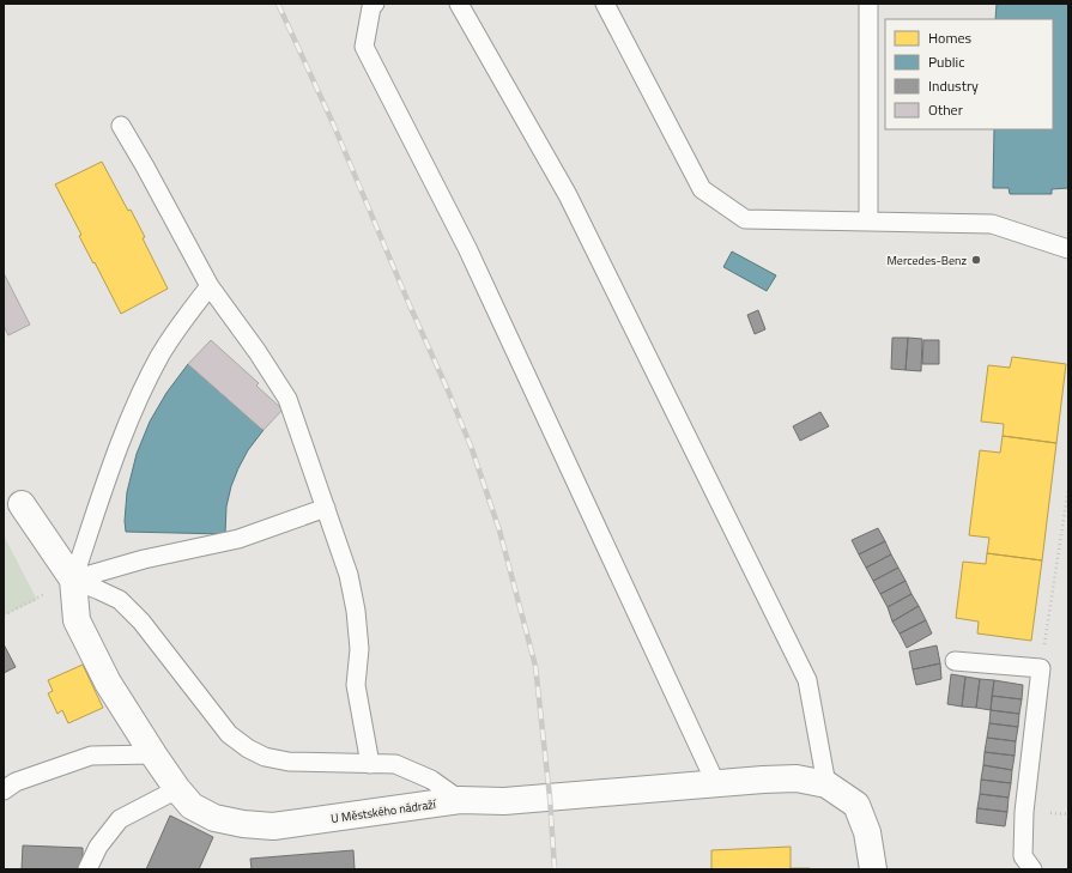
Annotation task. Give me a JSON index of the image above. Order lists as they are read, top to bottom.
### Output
{
  "streets": {
    "street": ["U Městského nádraží"]
  },
  "places": ["Mercedes-Benz"],
  "legend": [
    "Homes",
    "Public",
    "Industry",
    "Other"
  ]
}
